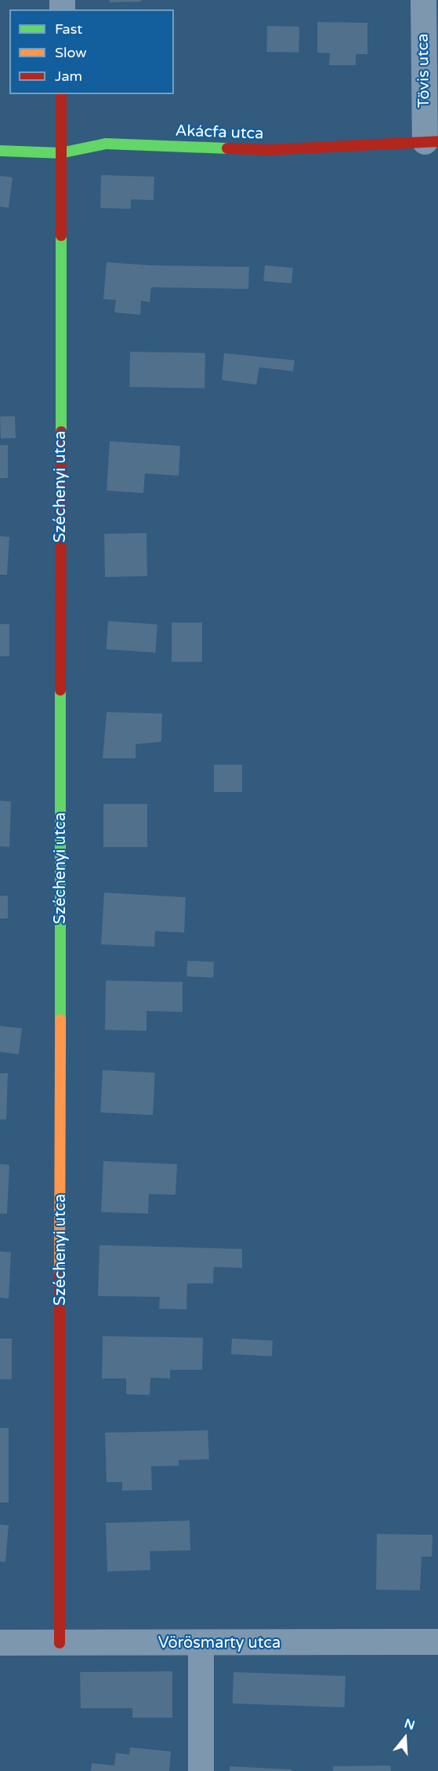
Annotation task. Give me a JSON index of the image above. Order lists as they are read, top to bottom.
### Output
{
  "streets": {
    "street": [
      "Tövis utca",
      "Akácfa utca",
      "Széchenyi utca",
      "Vörösmarty utca"
    ]
  },
  "crossings": [
    ["Tövis utca", "Akácfa utca"],
    ["Akácfa utca", "Széchenyi utca"],
    ["Széchenyi utca", "Vörösmarty utca"]
  ],
  "legend": ["Fast", "Slow", "Jam"],
  "north": "top"
}
